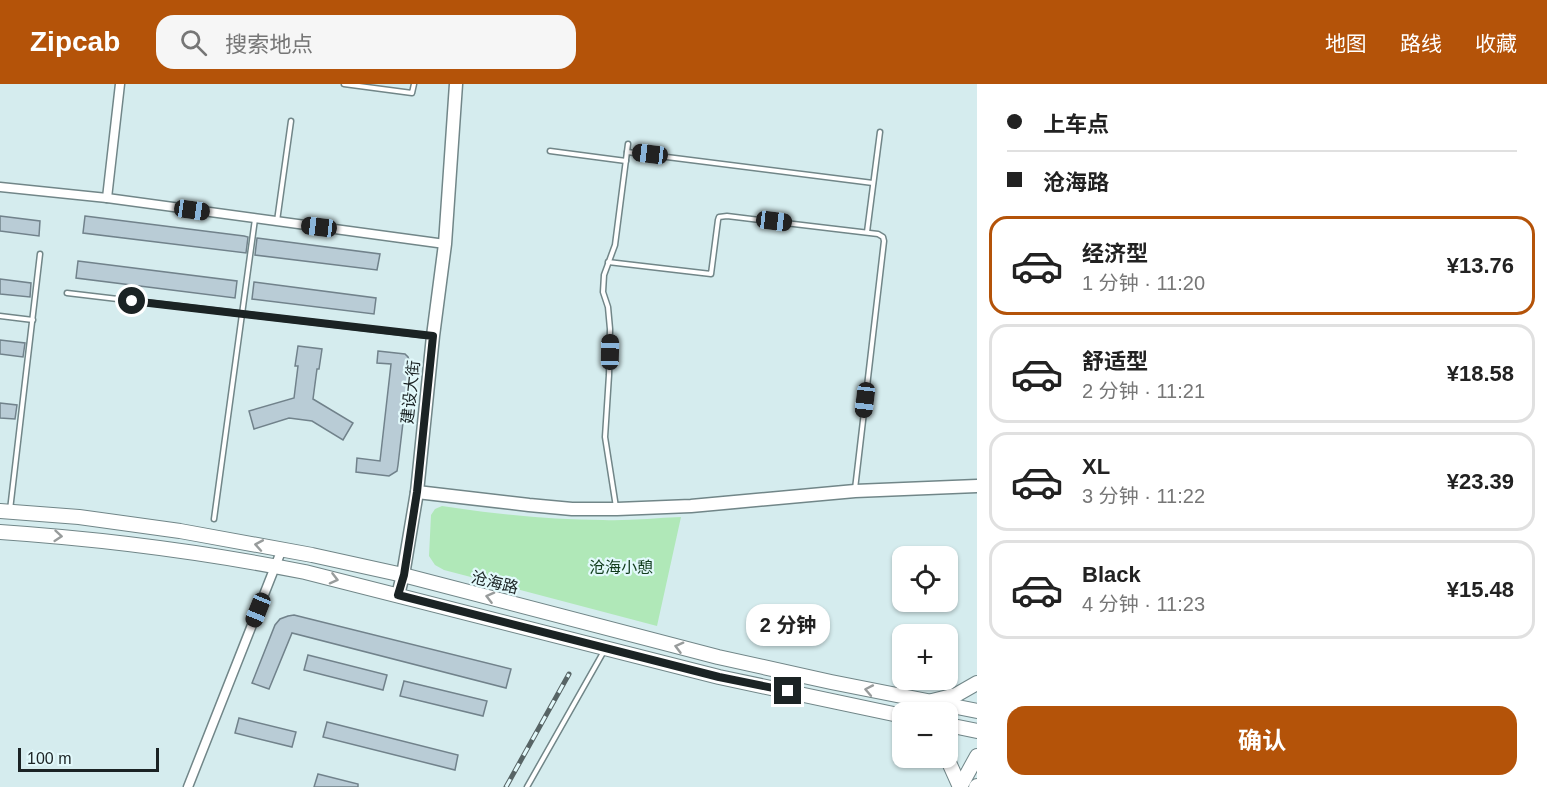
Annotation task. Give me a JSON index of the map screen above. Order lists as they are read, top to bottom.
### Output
{
  "streets": {
    "main road": ["沧海路"],
    "street": ["建设大街"]
  },
  "crossings": [
    ["建设大街", "沧海路"]
  ],
  "parks": ["沧海小憩"],
  "scale_bar": "100 m",
  "page": {
    "header": "Zipcab",
    "search": "搜索地点",
    "nav": ["地图", "路线", "收藏"],
    "banner": ["上车点", "沧海路"],
    "list": [
      {
        "name": "经济型",
        "note": "1 分钟 · 11:20",
        "value": "¥13.76"
      },
      {
        "name": "舒适型",
        "note": "2 分钟 · 11:21",
        "value": "¥18.58"
      },
      {
        "name": "XL",
        "note": "3 分钟 · 11:22",
        "value": "¥23.39"
      },
      {
        "name": "Black",
        "note": "4 分钟 · 11:23",
        "value": "¥15.48"
      }
    ],
    "map_buttons": ["+", "−"],
    "bubble": "2 分钟",
    "buttons": "确认",
    "scale": "100 m"
  }
}
